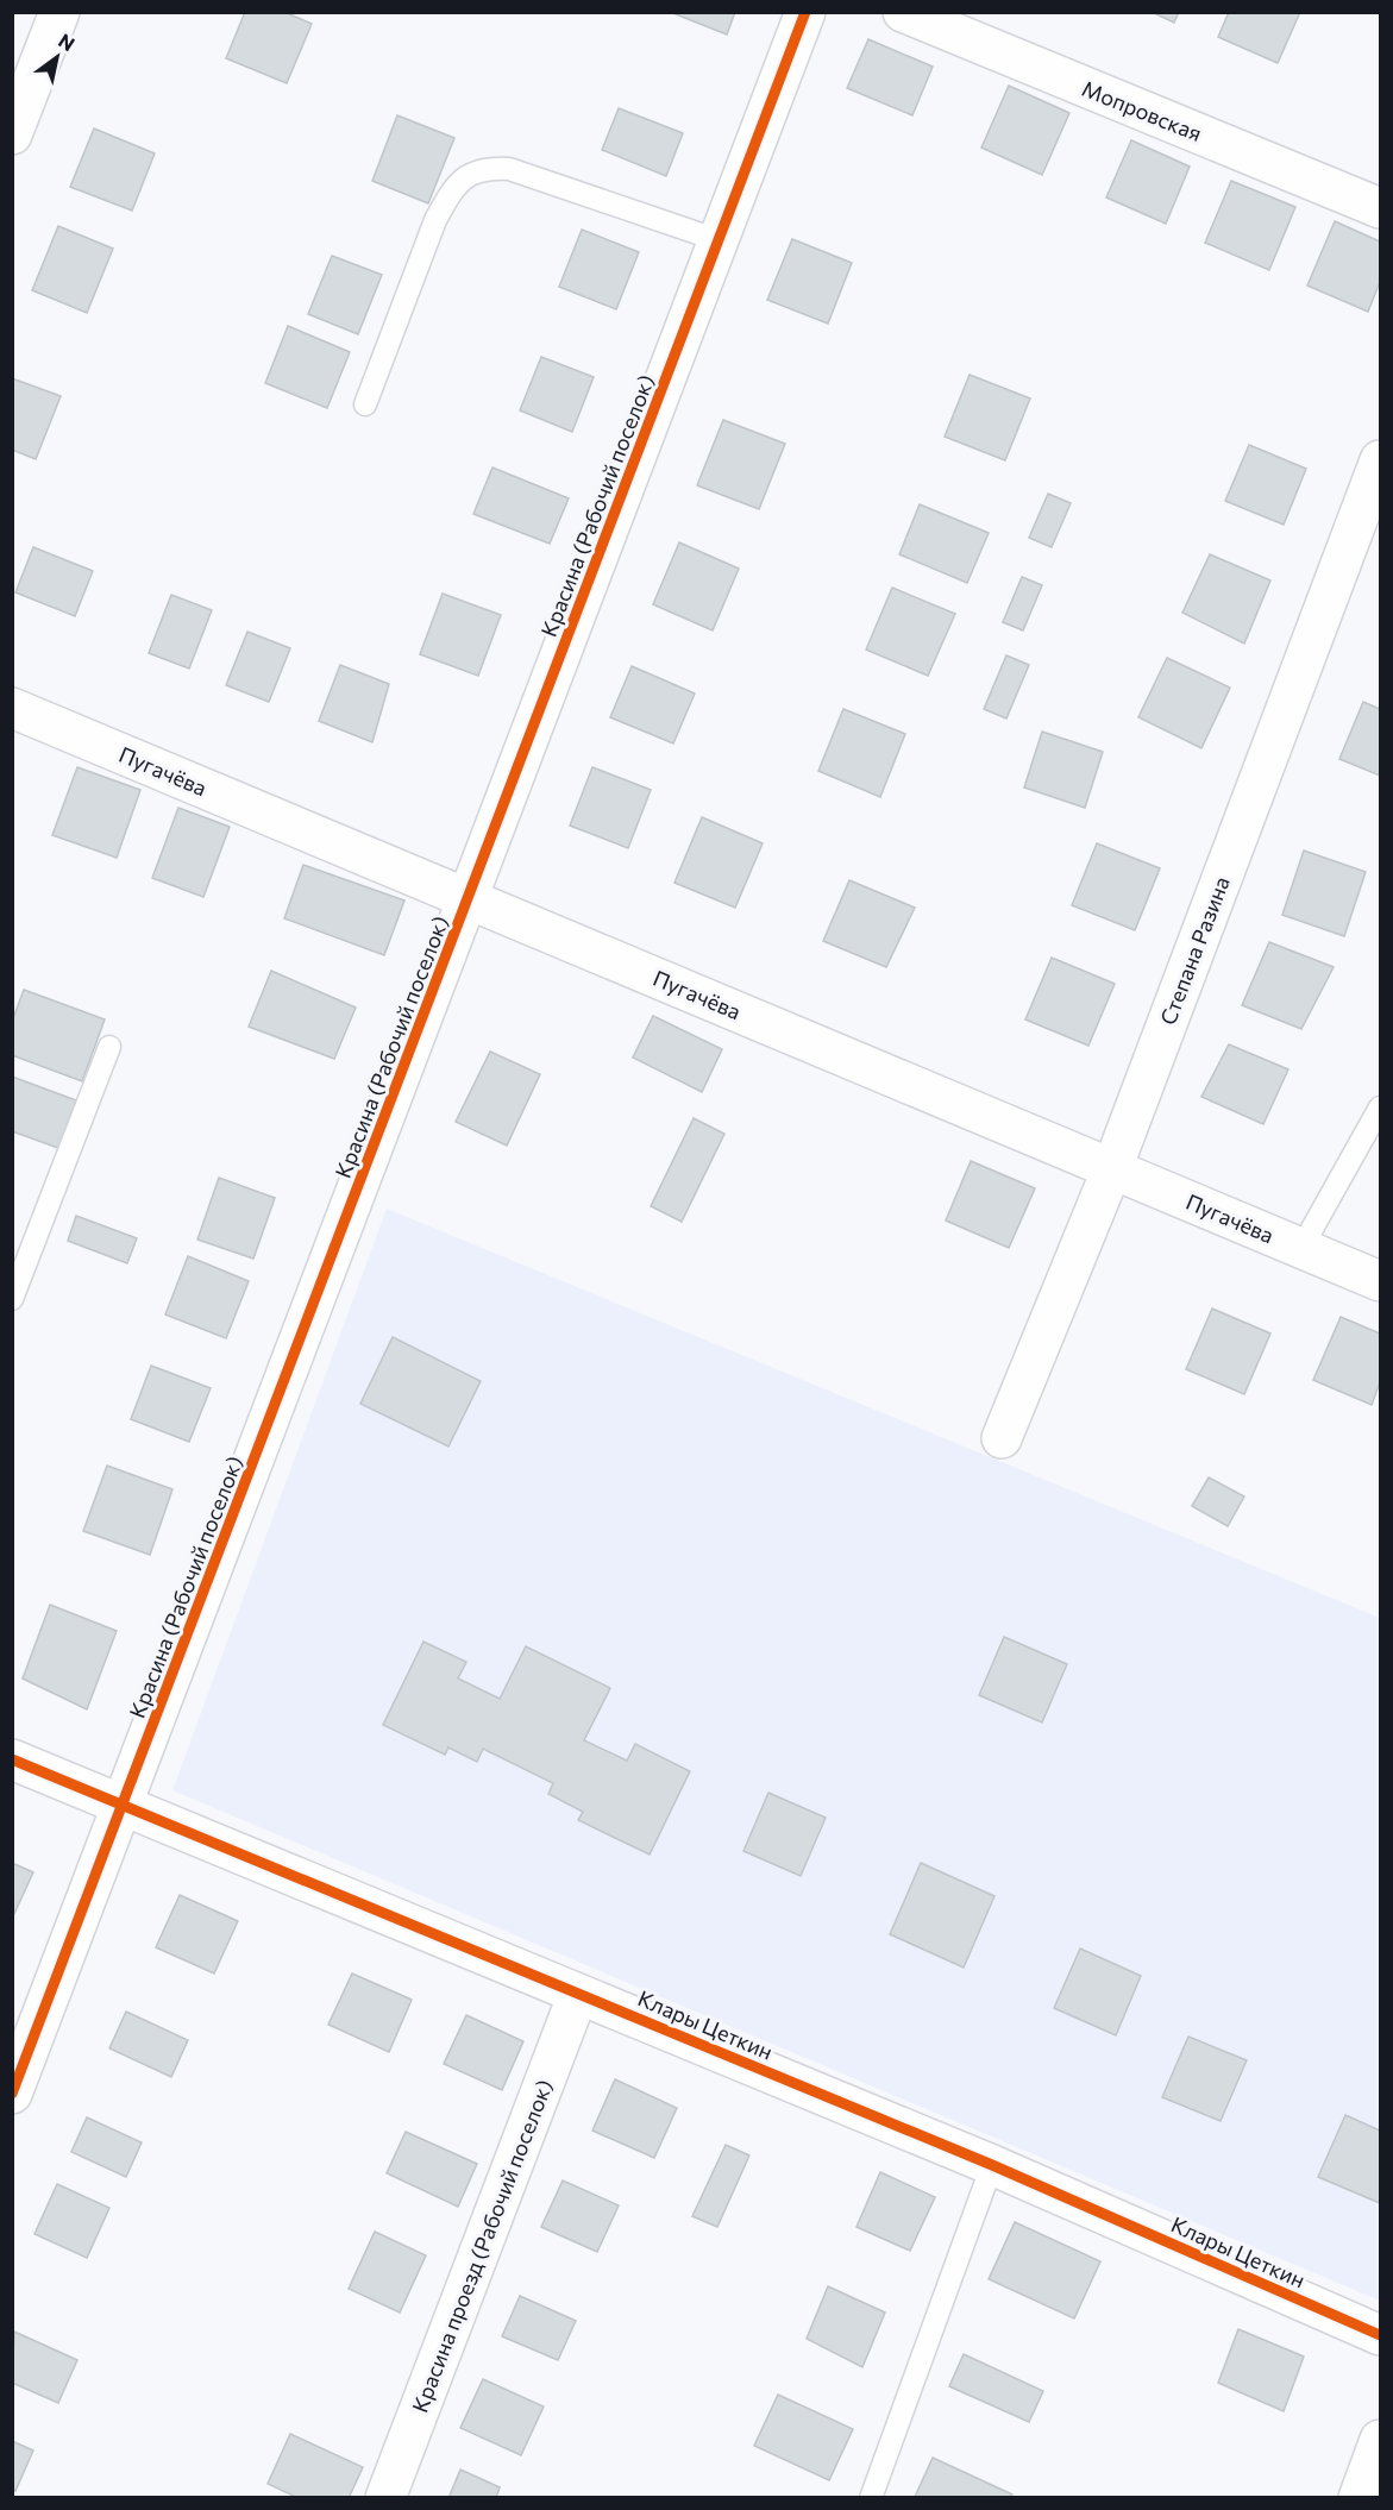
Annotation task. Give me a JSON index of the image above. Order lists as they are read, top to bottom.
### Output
{
  "streets": {
    "street": [
      "Мопровская",
      "Красина (Рабочий поселок)",
      "Пугачёва",
      "Степана Разина",
      "Клары Цеткин",
      "Красина проезд (Рабочий поселок)"
    ]
  },
  "crossings": [
    ["Красина (Рабочий поселок)", "Пугачёва"],
    ["Красина (Рабочий поселок)", "Клары Цеткин"],
    ["Пугачёва", "Степана Разина"],
    ["Клары Цеткин", "Красина проезд (Рабочий поселок)"]
  ],
  "north": "top right"
}
